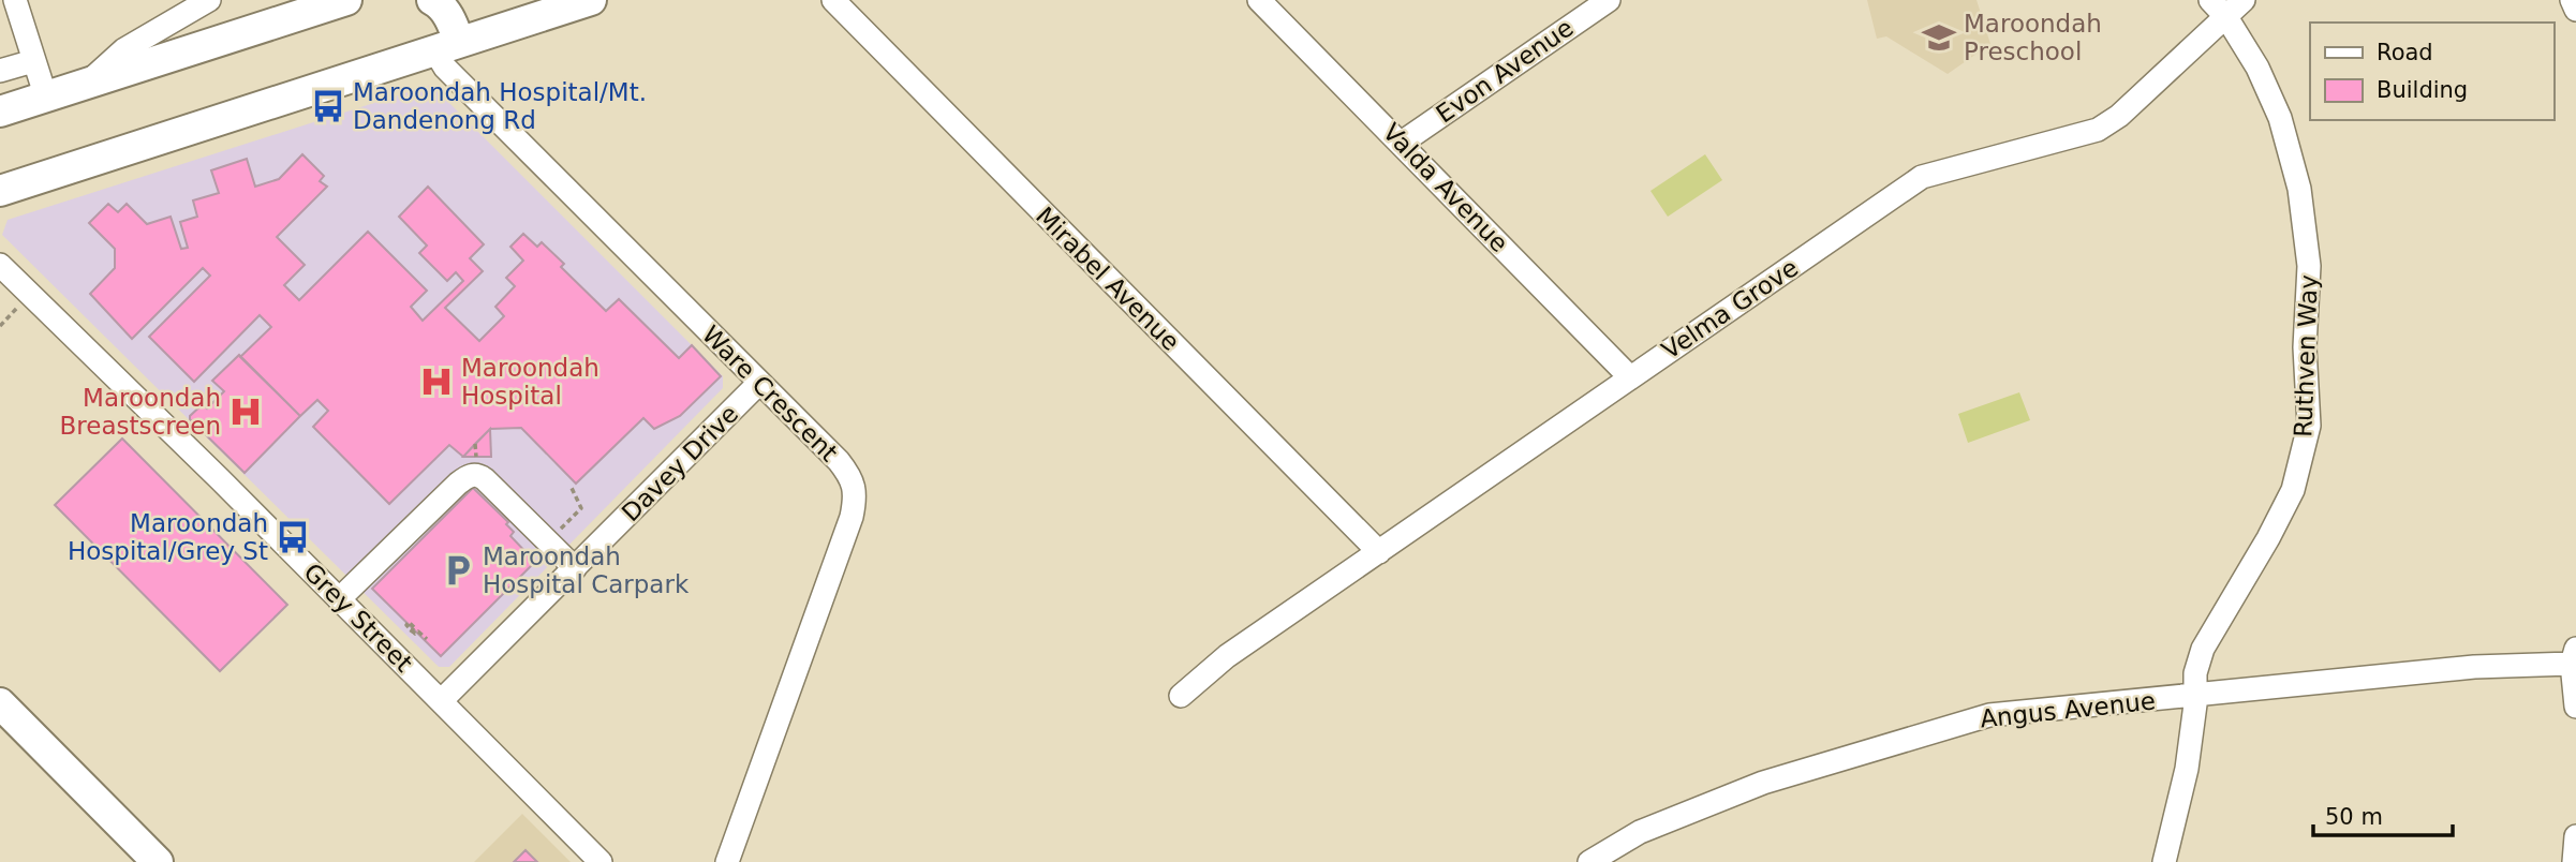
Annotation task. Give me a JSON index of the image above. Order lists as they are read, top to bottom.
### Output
{
  "streets": {
    "street": [
      "Evon Avenue",
      "Valda Avenue",
      "Mirabel Avenue",
      "Velma Grove",
      "Ruthven Way",
      "Ware Crescent",
      "Davey Drive",
      "Grey Street",
      "Angus Avenue"
    ]
  },
  "crossings": [
    ["Evon Avenue", "Valda Avenue"],
    ["Valda Avenue", "Velma Grove"],
    ["Mirabel Avenue", "Velma Grove"],
    ["Velma Grove", "Ruthven Way"],
    ["Ruthven Way", "Angus Avenue"],
    ["Ware Crescent", "Davey Drive"],
    ["Davey Drive", "Grey Street"]
  ],
  "places": {
    "school or university": ["Maroondah Preschool"],
    "bus stop": ["Maroondah Hospital/Mt. Dandenong Rd", "Maroondah Hospital/Grey St"],
    "hospital": ["Maroondah Hospital", "Maroondah Breastscreen"],
    "parking": ["Maroondah Hospital Carpark"]
  },
  "legend": ["Road", "Building"],
  "scale_bar": "50 m"
}
